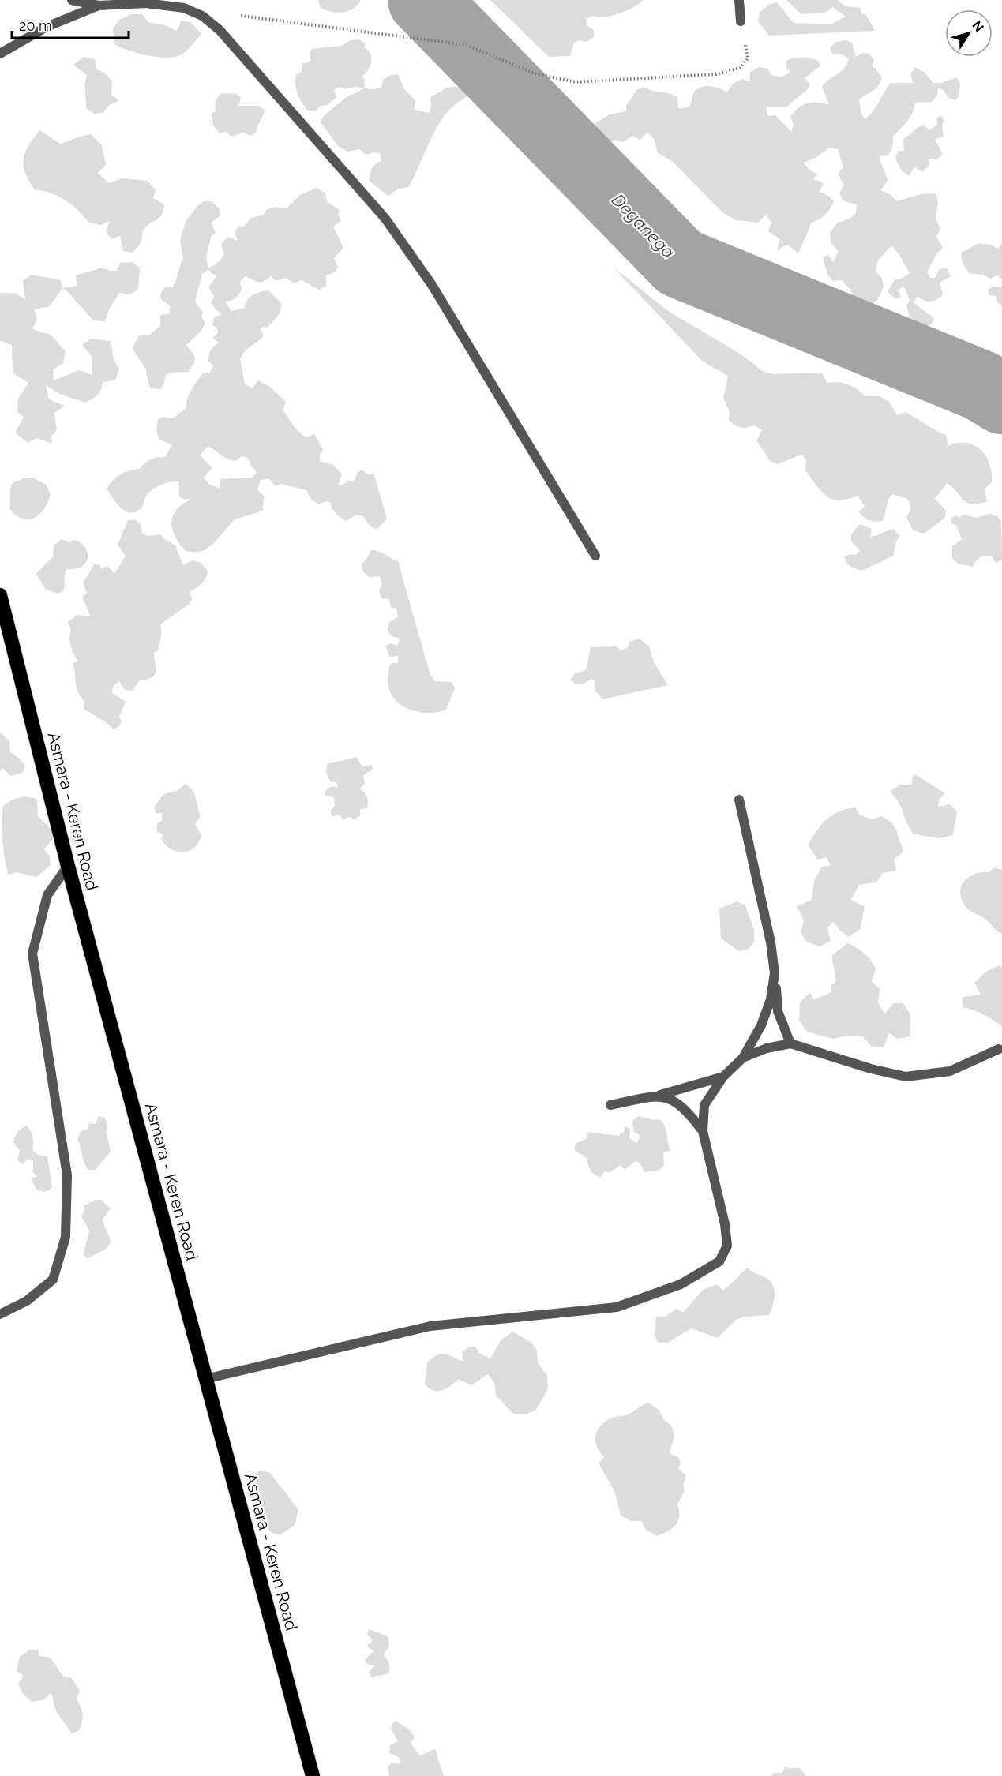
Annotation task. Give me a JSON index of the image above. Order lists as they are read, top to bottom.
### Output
{
  "streets": {
    "highway": ["Asmara - Keren Road"]
  },
  "water": ["Deganega"],
  "scale_bar": "20 m",
  "north": "top right"
}
